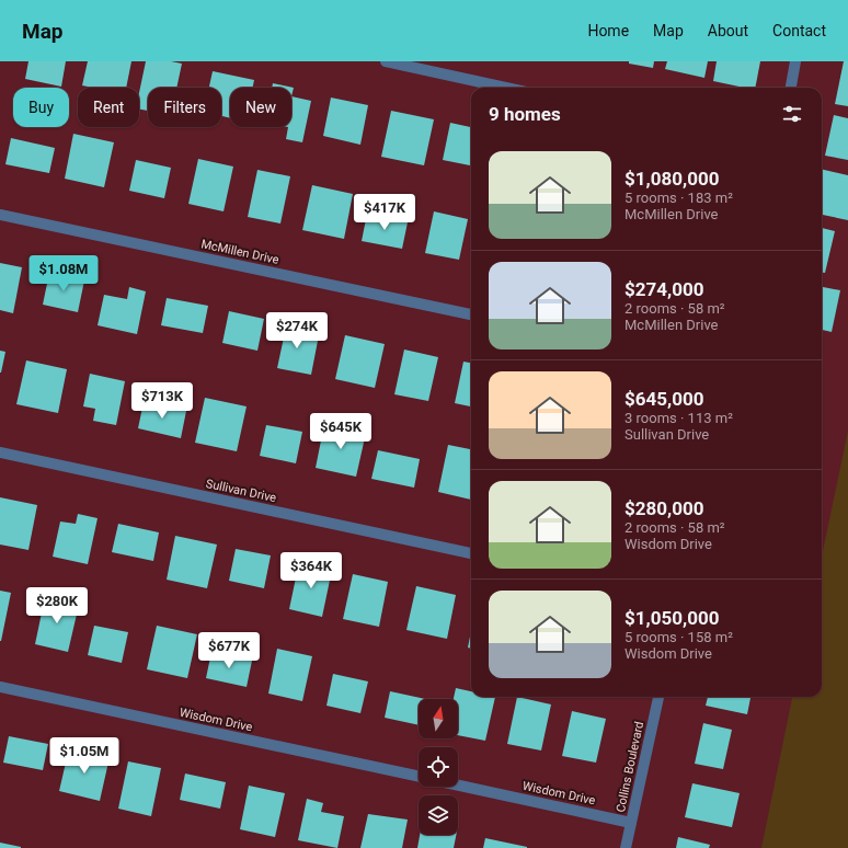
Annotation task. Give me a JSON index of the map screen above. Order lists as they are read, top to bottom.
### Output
{
  "streets": {
    "street": [
      "McMillen Drive",
      "Sullivan Drive",
      "Wisdom Drive",
      "Collins Boulevard"
    ]
  },
  "crossings": [
    ["Wisdom Drive", "Collins Boulevard"]
  ],
  "north": "top",
  "page": {
    "header": "Map",
    "nav": [
      "Home",
      "Map",
      "About",
      "Contact"
    ],
    "chip": [
      "Buy",
      "Rent",
      "Filters",
      "New"
    ],
    "heading": "9 homes",
    "list": [
      {
        "name": "$1,080,000",
        "note": "5 rooms · 183 m² · McMillen Drive"
      },
      {
        "name": "$274,000",
        "note": "2 rooms · 58 m² · McMillen Drive"
      },
      {
        "name": "$645,000",
        "note": "3 rooms · 113 m² · Sullivan Drive"
      },
      {
        "name": "$280,000",
        "note": "2 rooms · 58 m² · Wisdom Drive"
      },
      {
        "name": "$1,050,000",
        "note": "5 rooms · 158 m² · Wisdom Drive"
      }
    ],
    "price": [
      "$417K",
      "$1.08M",
      "$274K",
      "$713K",
      "$645K",
      "$364K",
      "$280K",
      "$677K",
      "$1.05M"
    ]
  }
}
